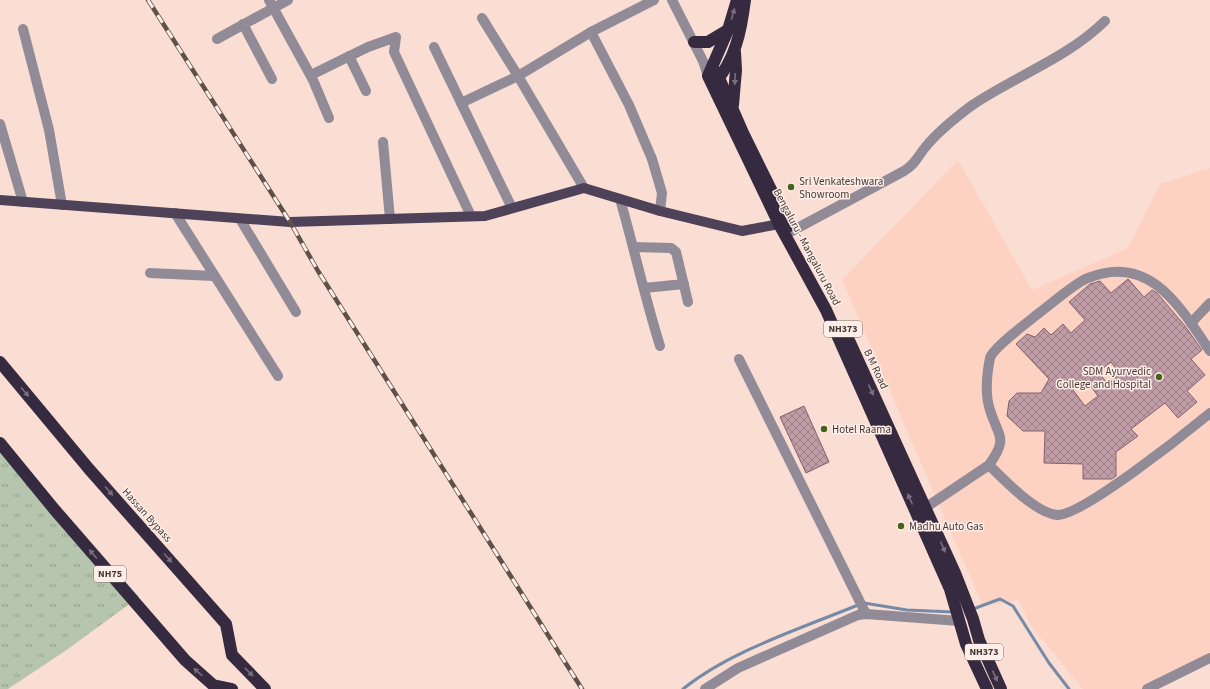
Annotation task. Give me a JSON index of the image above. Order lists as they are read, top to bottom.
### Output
{
  "streets": {
    "highway": [
      "Bengaluru - Mangaluru Road",
      "NH373",
      "B M Road",
      "Hassan Bypass",
      "NH75"
    ]
  },
  "crossings": [
    ["Bengaluru - Mangaluru Road", "B M Road"]
  ],
  "one_way": ["B M Road"],
  "places": [
    "Sri Venkateshwara Showroom",
    "SDM Ayurvedic College and Hospital",
    "Hotel Raama",
    "Madhu Auto Gas"
  ]
}
